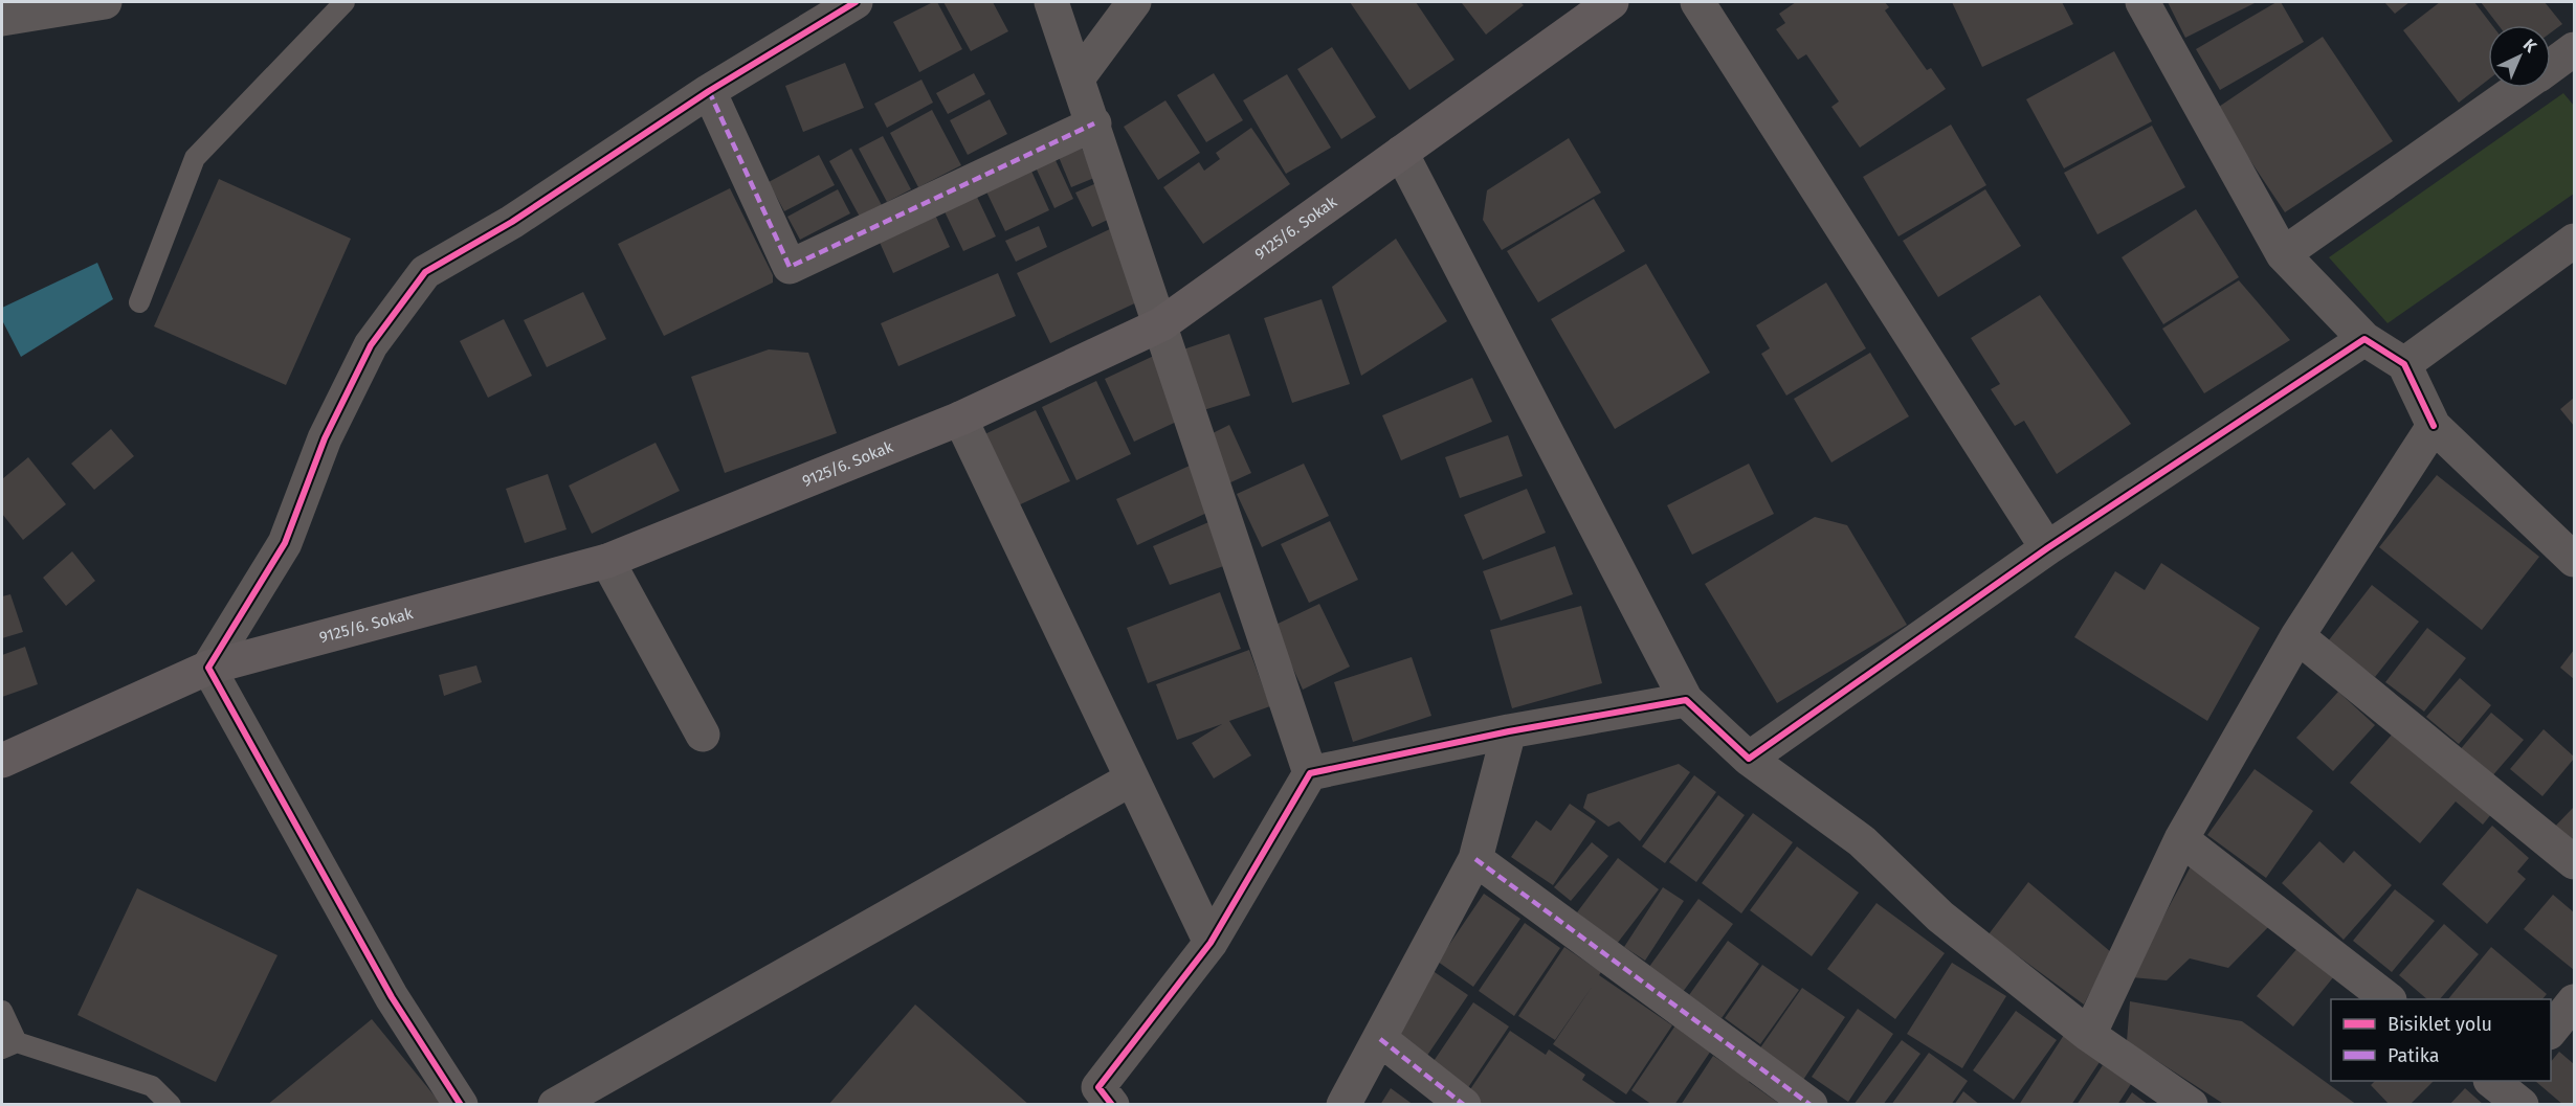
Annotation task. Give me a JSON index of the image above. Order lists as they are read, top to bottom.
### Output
{
  "streets": {
    "main road": ["9125/6. Sokak"]
  },
  "legend": ["Bisiklet yolu", "Patika"],
  "north": "top right"
}
